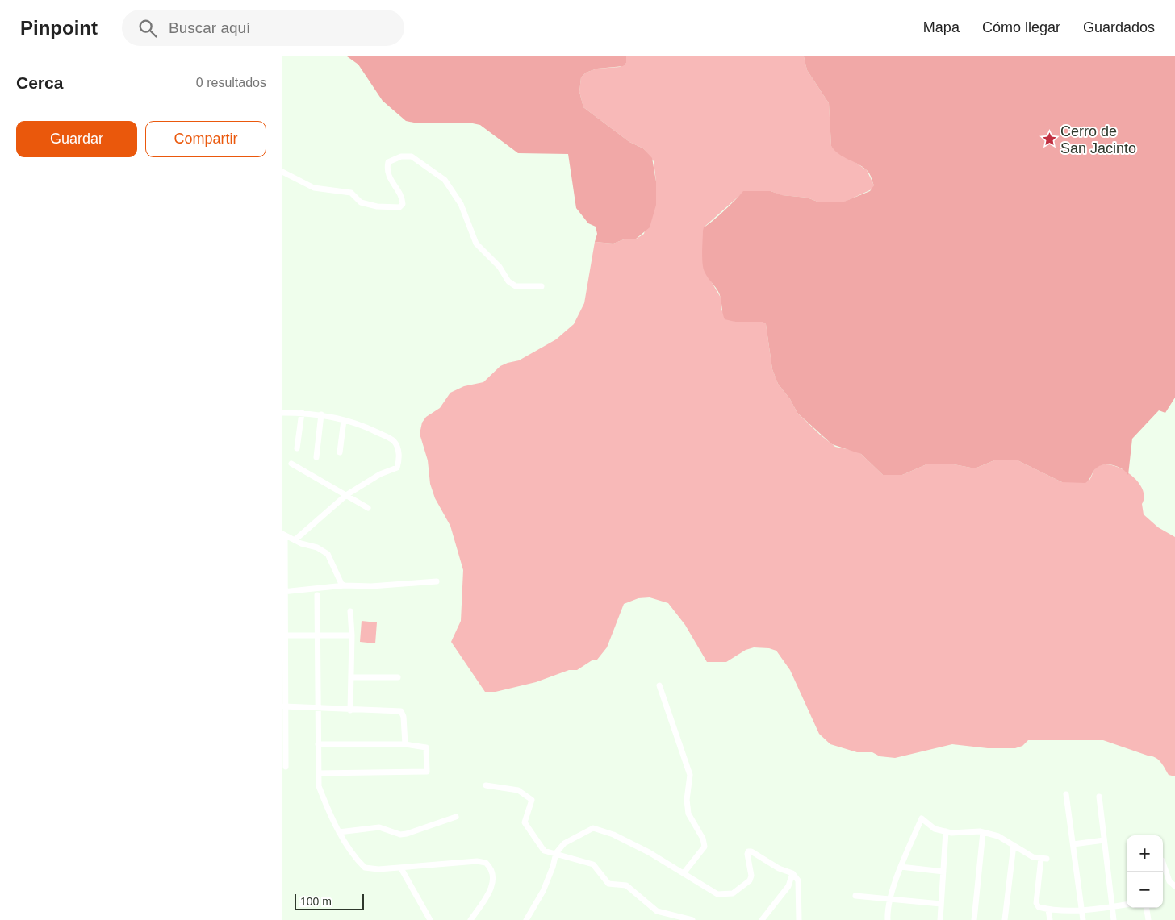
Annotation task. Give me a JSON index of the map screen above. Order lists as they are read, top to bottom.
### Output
{
  "places": {
    "place": ["Cerro de San Jacinto"]
  },
  "scale_bar": "100 m",
  "page": {
    "header": "Pinpoint",
    "search": "Buscar aquí",
    "nav": ["Mapa", "Cómo llegar", "Guardados"],
    "heading": ["Cerca", "0 resultados"],
    "buttons": ["Guardar", "Compartir"],
    "map_buttons": ["+", "−"],
    "scale": "100 m"
  }
}
